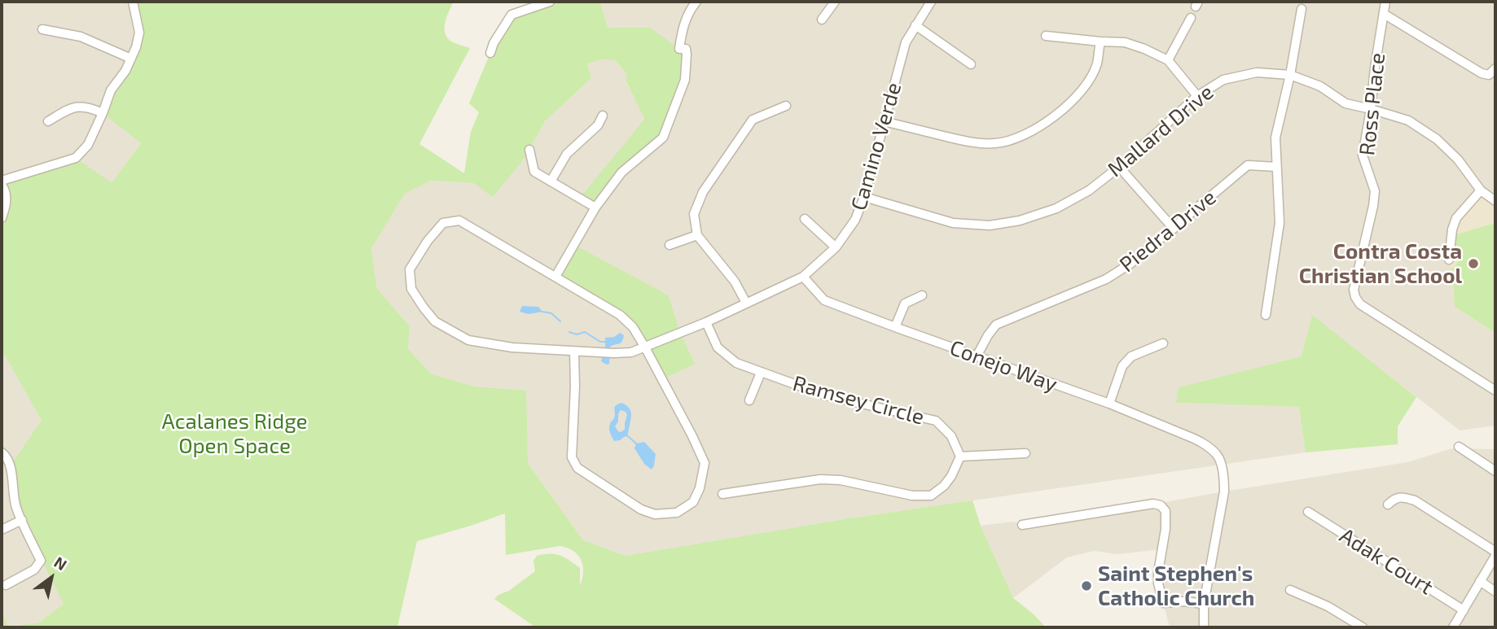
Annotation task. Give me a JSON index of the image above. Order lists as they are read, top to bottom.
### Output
{
  "streets": {
    "street": [
      "Ross Place",
      "Mallard Drive",
      "Camino Verde",
      "Piedra Drive",
      "Conejo Way",
      "Ramsey Circle",
      "Adak Court"
    ]
  },
  "crossings": [
    ["Ross Place", "Mallard Drive"],
    ["Mallard Drive", "Camino Verde"],
    ["Camino Verde", "Conejo Way"],
    ["Camino Verde", "Ramsey Circle"],
    ["Piedra Drive", "Conejo Way"]
  ],
  "parks": ["Acalanes Ridge Open Space"],
  "places": ["Contra Costa Christian School", "Saint Stephen's Catholic Church"],
  "north": "top right"
}
